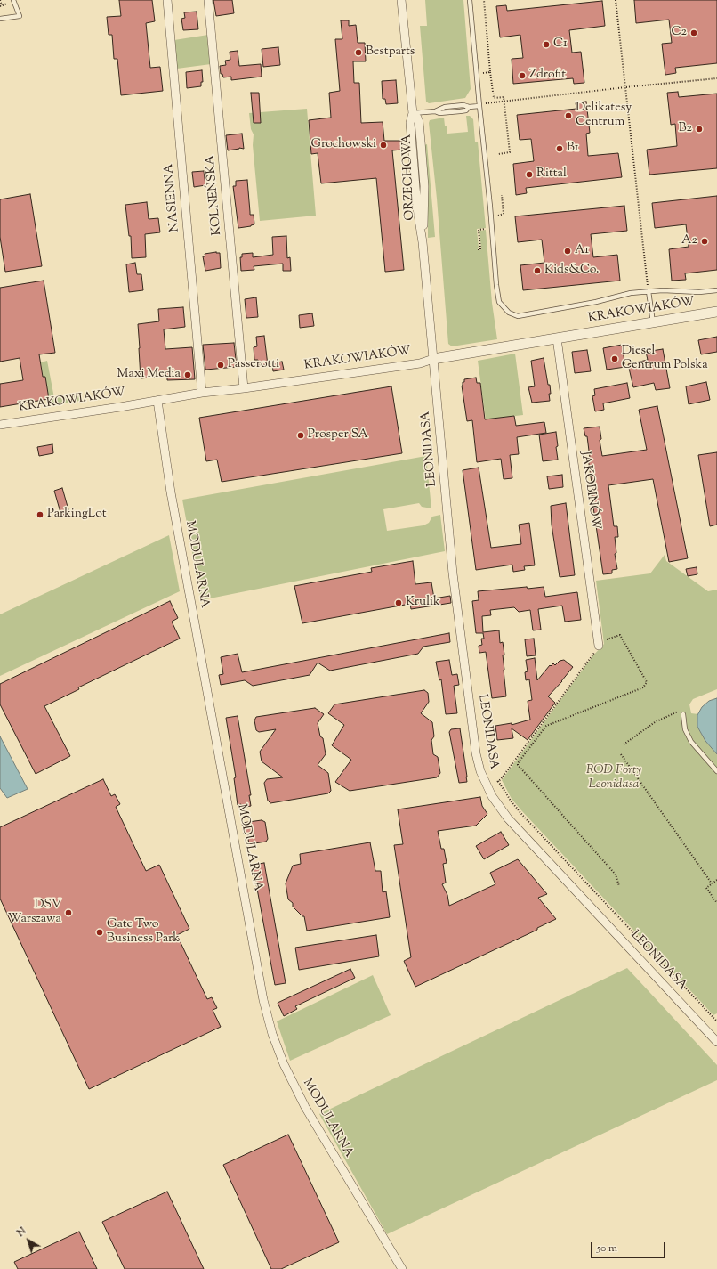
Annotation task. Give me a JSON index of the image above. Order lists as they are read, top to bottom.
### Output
{
  "streets": {
    "street": [
      "ORZECHOWA",
      "KOLNEŃSKA",
      "NASIENNA",
      "KRAKOWIAKÓW",
      "LEONIDASA",
      "JAKOBINÓW",
      "MODULARNA"
    ]
  },
  "crossings": [
    ["ORZECHOWA", "KRAKOWIAKÓW"],
    ["ORZECHOWA", "LEONIDASA"],
    ["KOLNEŃSKA", "KRAKOWIAKÓW"],
    ["NASIENNA", "KRAKOWIAKÓW"],
    ["KRAKOWIAKÓW", "LEONIDASA"],
    ["KRAKOWIAKÓW", "JAKOBINÓW"],
    ["KRAKOWIAKÓW", "MODULARNA"]
  ],
  "parks": ["ROD Forty Leonidasa"],
  "places": [
    "C2",
    "C1",
    "Bestparts",
    "Zdrofit",
    "Delikatesy Centrum",
    "B2",
    "Grochowski",
    "B1",
    "Rittal",
    "A2",
    "A1",
    "Kids&Co.",
    "Diesel Centrum Polska",
    "Passerotti",
    "Maxi Media",
    "Prosper SA",
    "ParkingLot",
    "Krulik",
    "DSV Warszawa",
    "Gate Two Business Park"
  ],
  "scale_bar": "50 m",
  "north": "top left"
}
